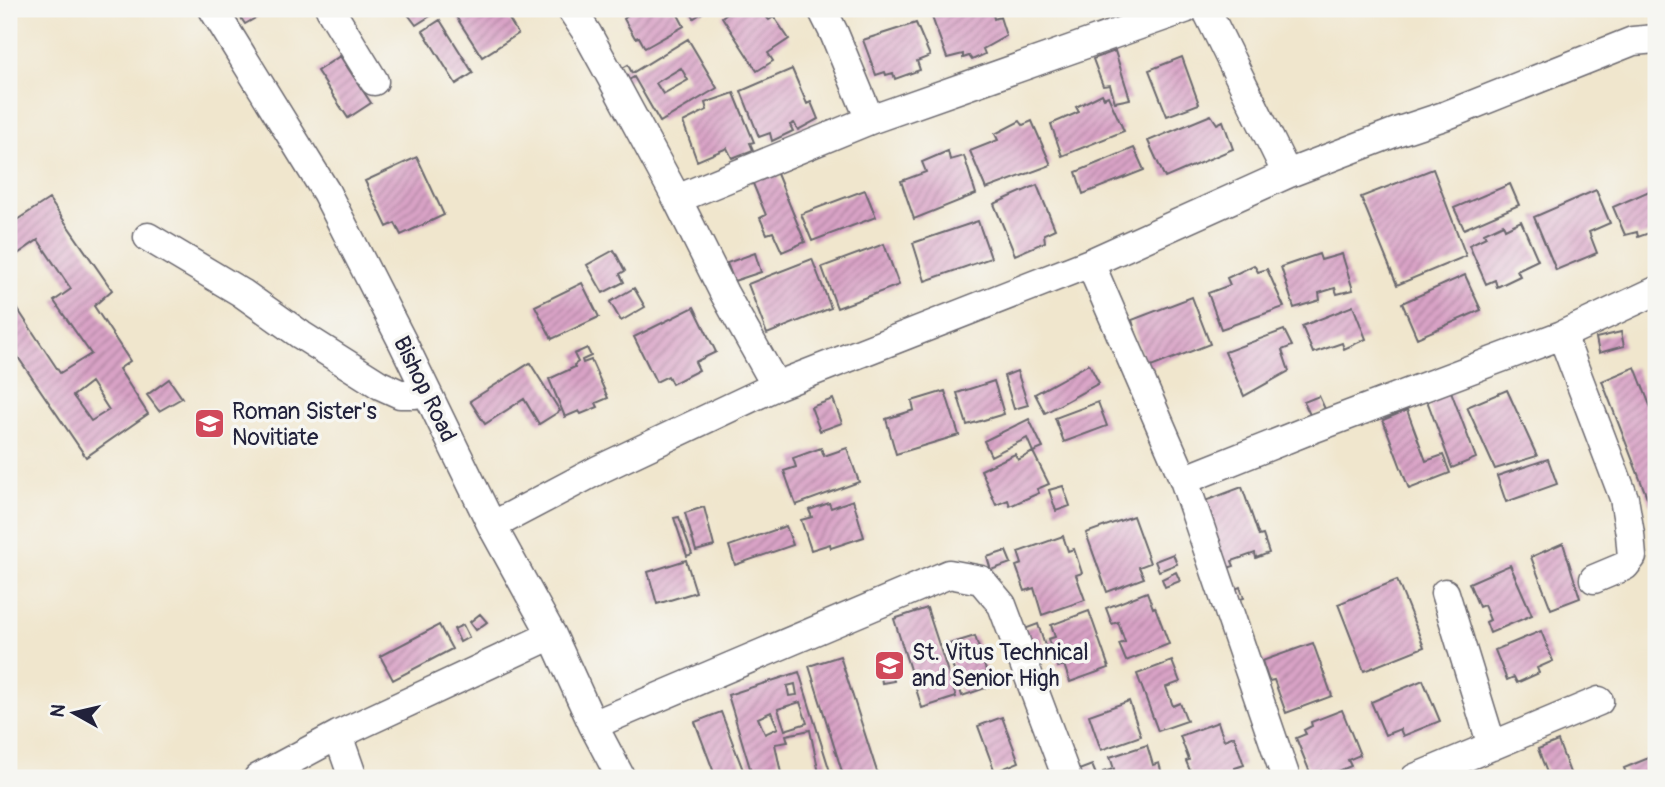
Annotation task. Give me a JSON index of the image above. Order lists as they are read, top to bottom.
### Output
{
  "streets": {
    "street": ["Bishop Road"]
  },
  "places": {
    "school or university": ["Roman Sister's Novitiate", "St. Vitus Technical and Senior High"]
  },
  "north": "left"
}
